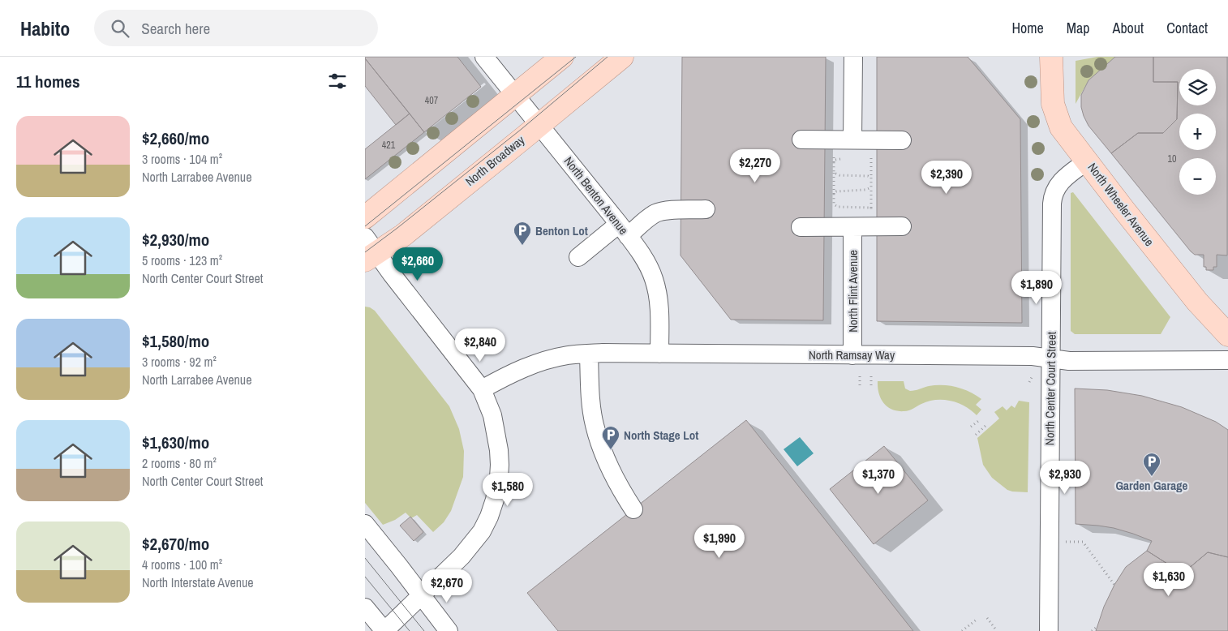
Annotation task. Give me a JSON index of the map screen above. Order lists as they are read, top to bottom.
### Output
{
  "streets": {
    "main road": ["North Broadway", "North Wheeler Avenue"],
    "street": [
      "North Benton Avenue",
      "North Flint Avenue",
      "North Ramsay Way",
      "North Center Court Street"
    ]
  },
  "crossings": [
    ["North Broadway", "North Benton Avenue"],
    ["North Benton Avenue", "North Ramsay Way"],
    ["North Wheeler Avenue", "North Center Court Street"],
    ["North Flint Avenue", "North Ramsay Way"],
    ["North Ramsay Way", "North Center Court Street"]
  ],
  "places": {
    "parking": ["Benton Lot", "North Stage Lot", "Garden Garage"]
  },
  "house_numbers": ["407", "421", "10"],
  "page": {
    "header": "Habito",
    "search": "Search here",
    "nav": [
      "Home",
      "Map",
      "About",
      "Contact"
    ],
    "heading": "11 homes",
    "map_buttons": ["+", "−"],
    "list": [
      {
        "name": "$2,660/mo",
        "note": "3 rooms · 104 m² · North Larrabee Avenue"
      },
      {
        "name": "$2,930/mo",
        "note": "5 rooms · 123 m² · North Center Court Street"
      },
      {
        "name": "$1,580/mo",
        "note": "3 rooms · 92 m² · North Larrabee Avenue"
      },
      {
        "name": "$1,630/mo",
        "note": "2 rooms · 80 m² · North Center Court Street"
      },
      {
        "name": "$2,670/mo",
        "note": "4 rooms · 100 m² · North Interstate Avenue"
      }
    ],
    "price": [
      "$2,270",
      "$2,390",
      "$2,660",
      "$1,890",
      "$2,840",
      "$1,370",
      "$2,930",
      "$1,580",
      "$1,990",
      "$1,630",
      "$2,670"
    ]
  }
}
